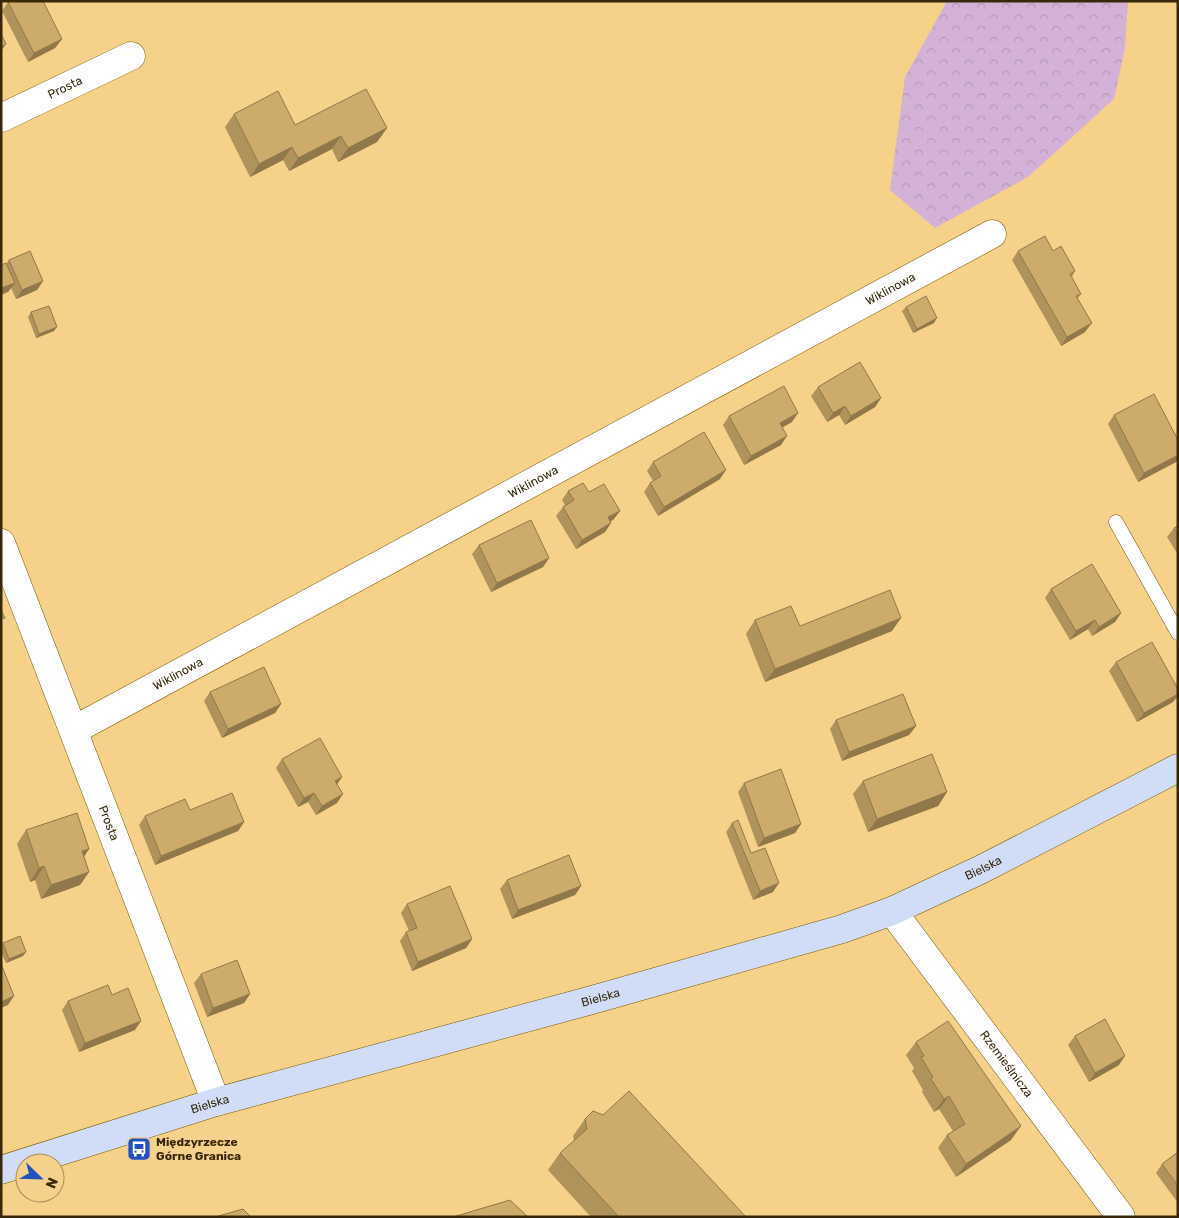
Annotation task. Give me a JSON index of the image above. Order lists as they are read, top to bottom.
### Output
{
  "streets": {
    "street": [
      "Prosta",
      "Wiklinowa",
      "Bielska",
      "Rzemieślnicza"
    ]
  },
  "crossings": [
    ["Prosta", "Wiklinowa"],
    ["Prosta", "Bielska"],
    ["Bielska", "Rzemieślnicza"]
  ],
  "places": {
    "bus stop": ["Międzyrzecze Górne Granica"]
  },
  "north": "bottom right"
}
